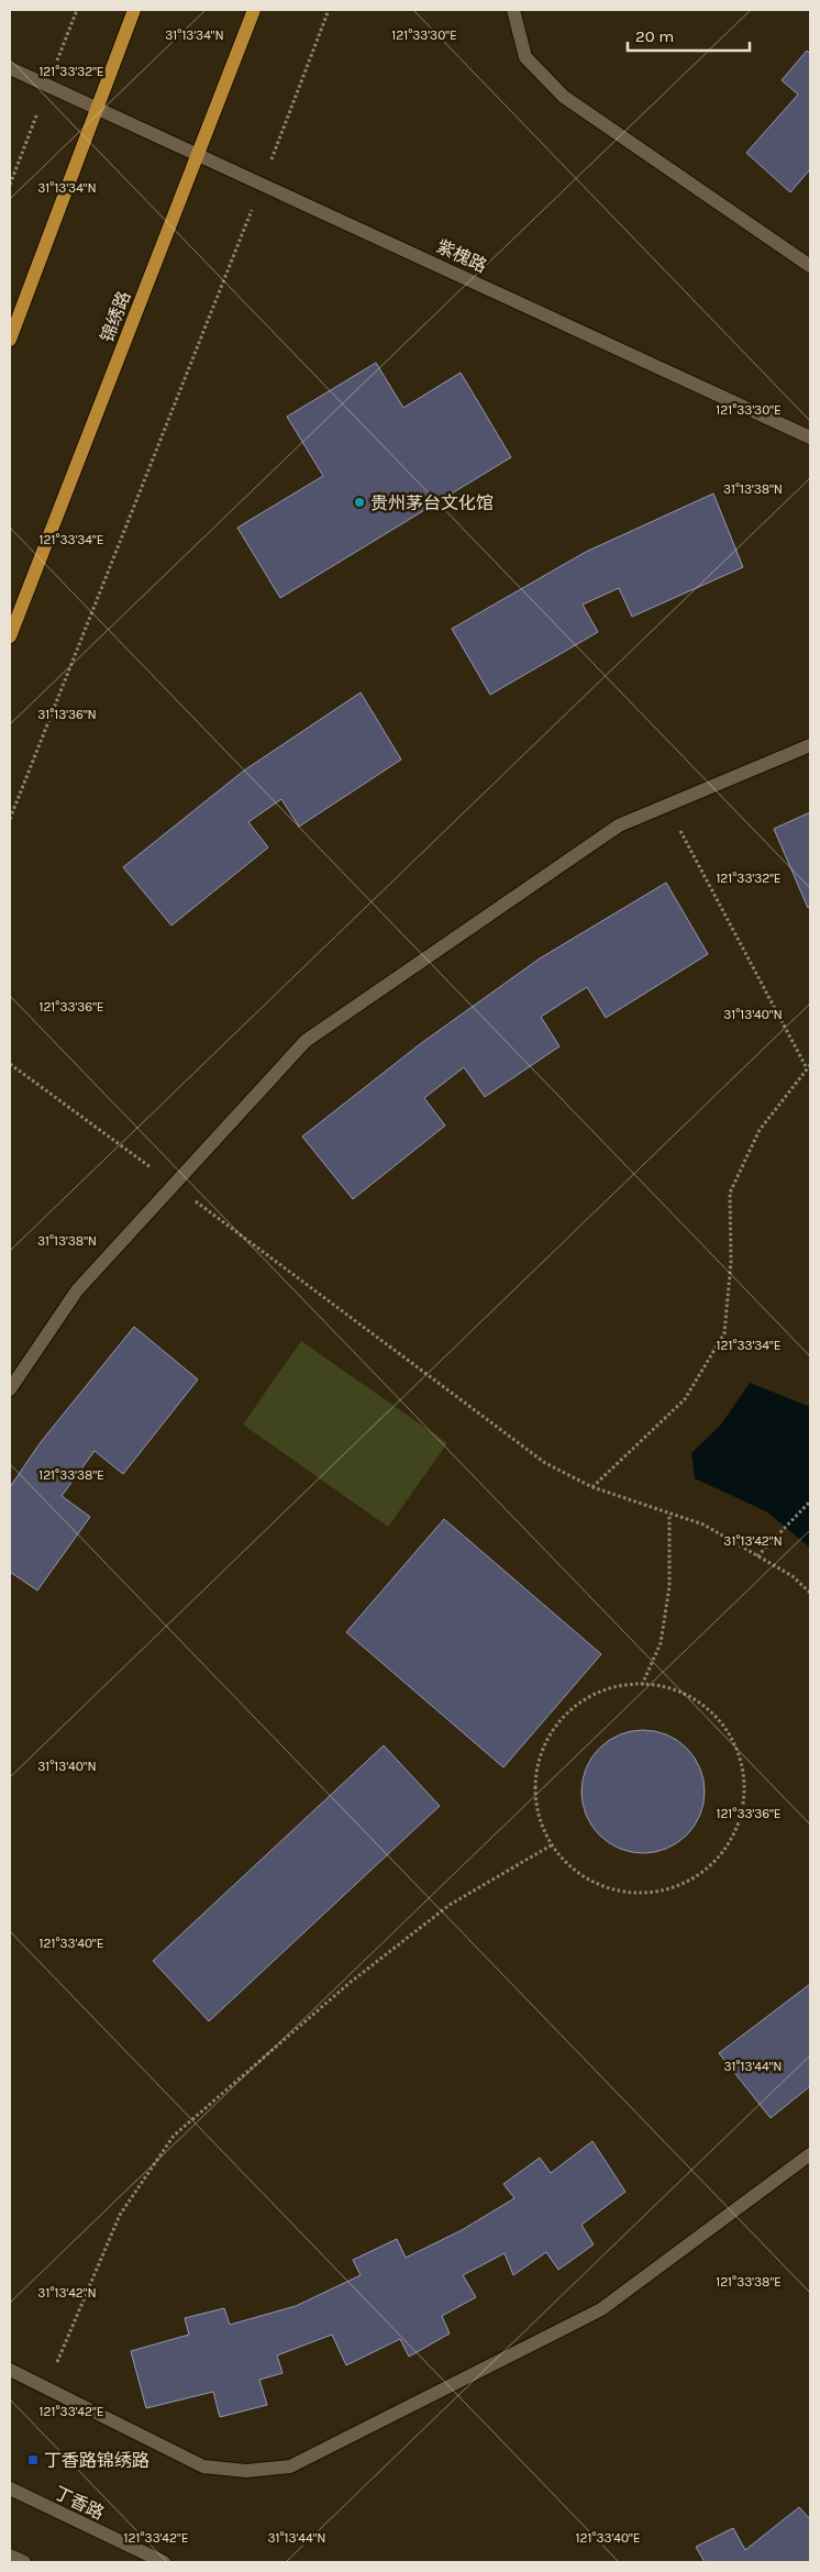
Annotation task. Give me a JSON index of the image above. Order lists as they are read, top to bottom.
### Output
{
  "streets": {
    "main road": ["锦绣路"],
    "street": ["紫槐路", "丁香路"]
  },
  "crossings": [
    ["紫槐路", "锦绣路"]
  ],
  "places": {
    "other": ["贵州茅台文化馆"],
    "transit": ["丁香路锦绣路"]
  },
  "scale_bar": "20 m",
  "coordinates": [
    "31°13'34\"N",
    "121°33'30\"E",
    "121°33'32\"E",
    "31°13'38\"N",
    "121°33'34\"E",
    "31°13'36\"N",
    "121°33'36\"E",
    "31°13'40\"N",
    "121°33'38\"E",
    "31°13'42\"N",
    "121°33'40\"E",
    "31°13'44\"N",
    "121°33'42\"E"
  ]
}
